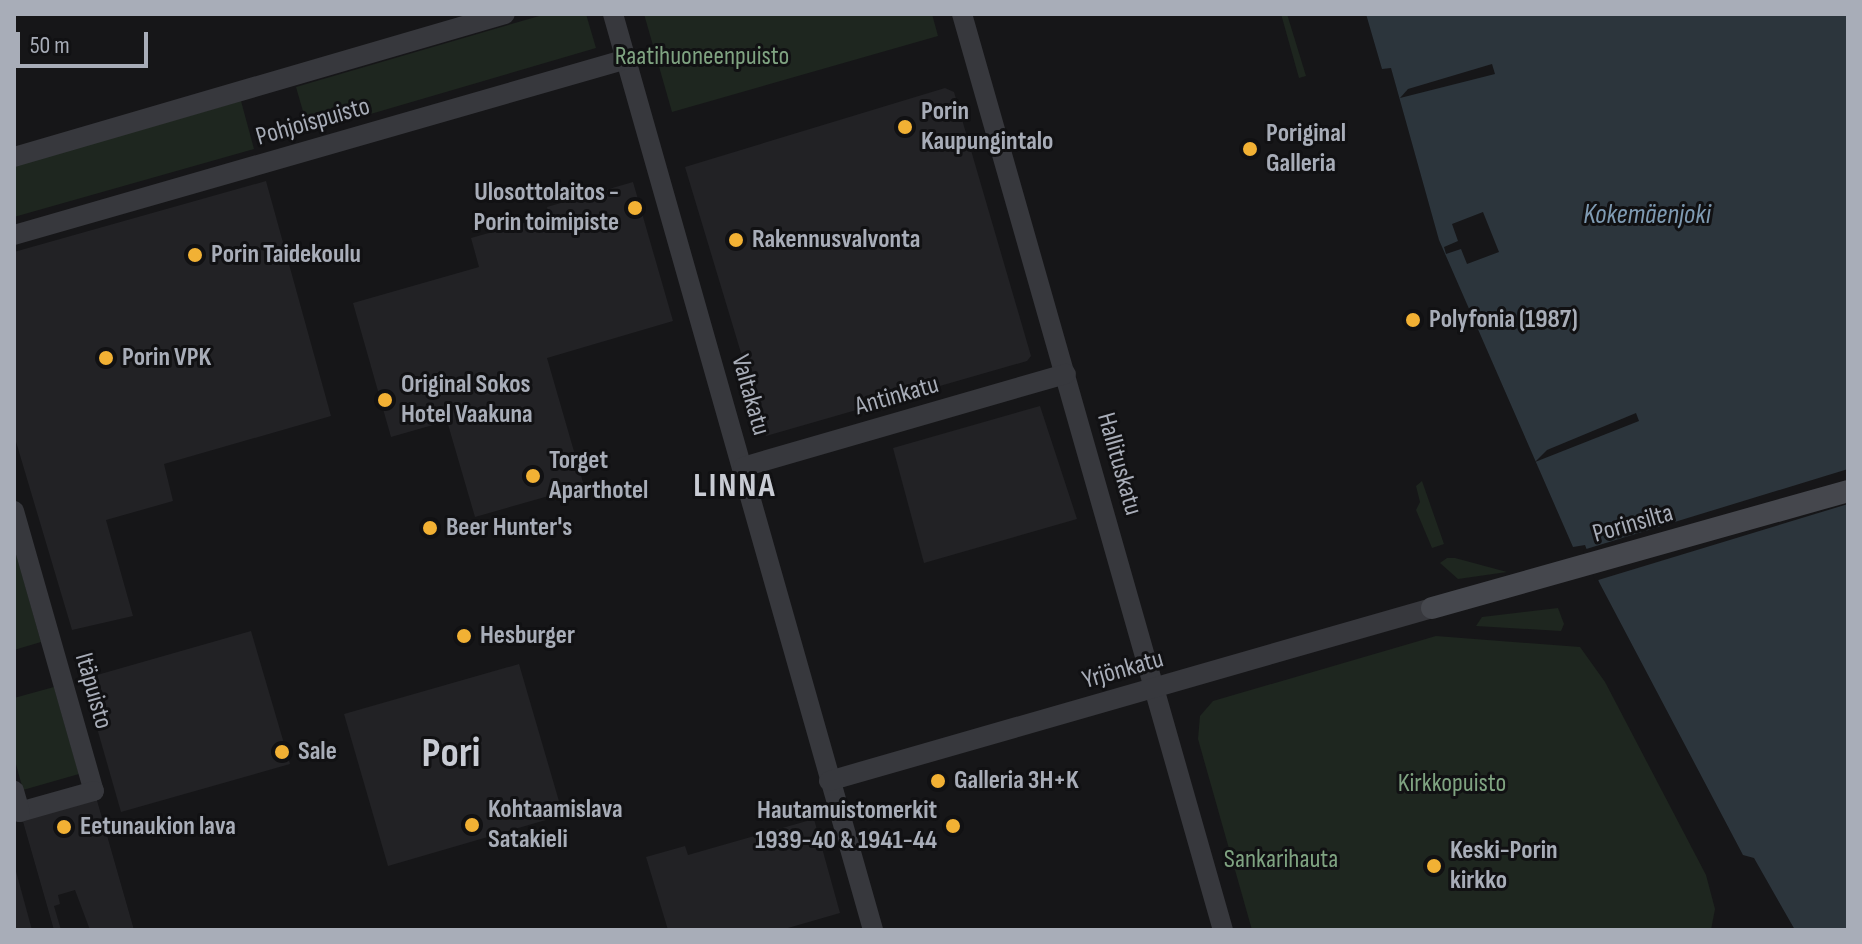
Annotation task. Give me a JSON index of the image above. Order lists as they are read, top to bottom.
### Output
{
  "streets": {
    "main road": ["Porinsilta"],
    "street": [
      "Pohjoispuisto",
      "Valtakatu",
      "Antinkatu",
      "Hallituskatu",
      "Yrjönkatu",
      "Itäpuisto"
    ]
  },
  "crossings": [
    ["Pohjoispuisto", "Valtakatu"],
    ["Valtakatu", "Antinkatu"],
    ["Valtakatu", "Yrjönkatu"],
    ["Antinkatu", "Hallituskatu"],
    ["Hallituskatu", "Yrjönkatu"],
    ["Porinsilta", "Yrjönkatu"]
  ],
  "districts": ["LINNA", "Pori"],
  "water": ["Kokemäenjoki"],
  "parks": ["Raatihuoneenpuisto", "Kirkkopuisto", "Sankarihauta"],
  "places": [
    "Porin Kaupungintalo",
    "Poriginal Galleria",
    "Ulosottolaitos - Porin toimipiste",
    "Rakennusvalvonta",
    "Porin Taidekoulu",
    "Polyfonia (1987)",
    "Porin VPK",
    "Original Sokos Hotel Vaakuna",
    "Torget Aparthotel",
    "Beer Hunter's",
    "Hesburger",
    "Sale",
    "Galleria 3H+K",
    "Kohtaamislava Satakieli",
    "Hautamuistomerkit 1939-40 & 1941-44",
    "Eetunaukion lava",
    "Keski-Porin kirkko"
  ],
  "scale_bar": "50 m"
}
